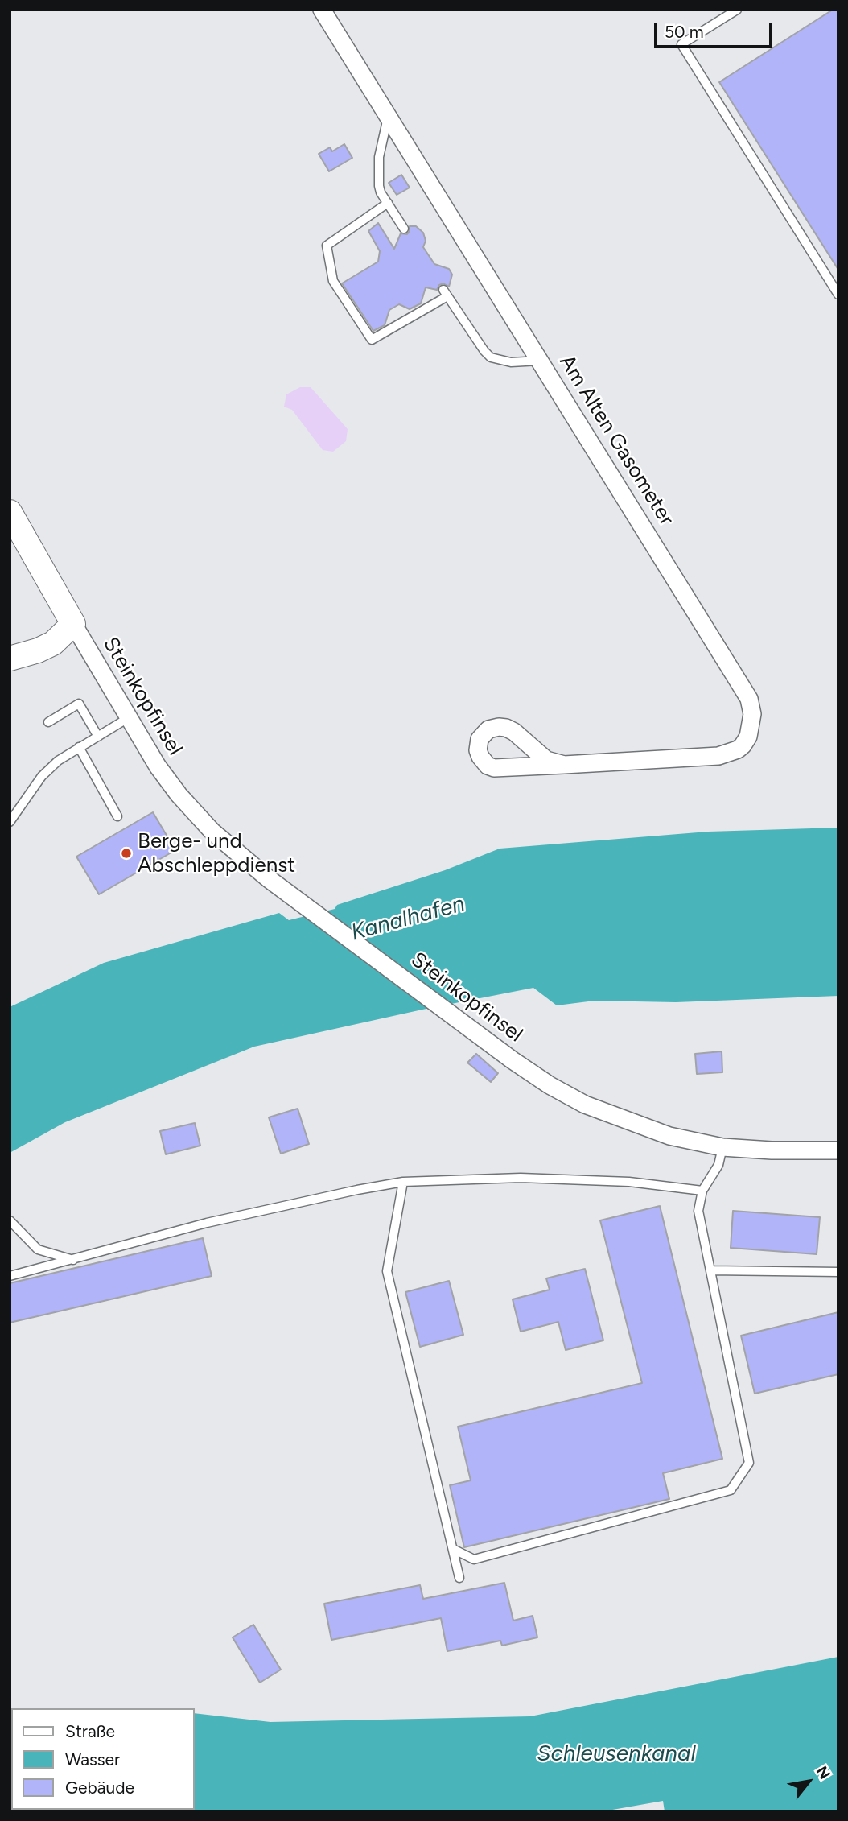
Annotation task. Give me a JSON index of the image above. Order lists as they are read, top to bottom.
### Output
{
  "streets": {
    "street": ["Am Alten Gasometer", "Steinkopfinsel"]
  },
  "water": ["Kanalhafen", "Schleusenkanal"],
  "places": ["Berge- und Abschleppdienst"],
  "legend": ["Straße", "Wasser", "Gebäude"],
  "scale_bar": "50 m",
  "north": "top right"
}
